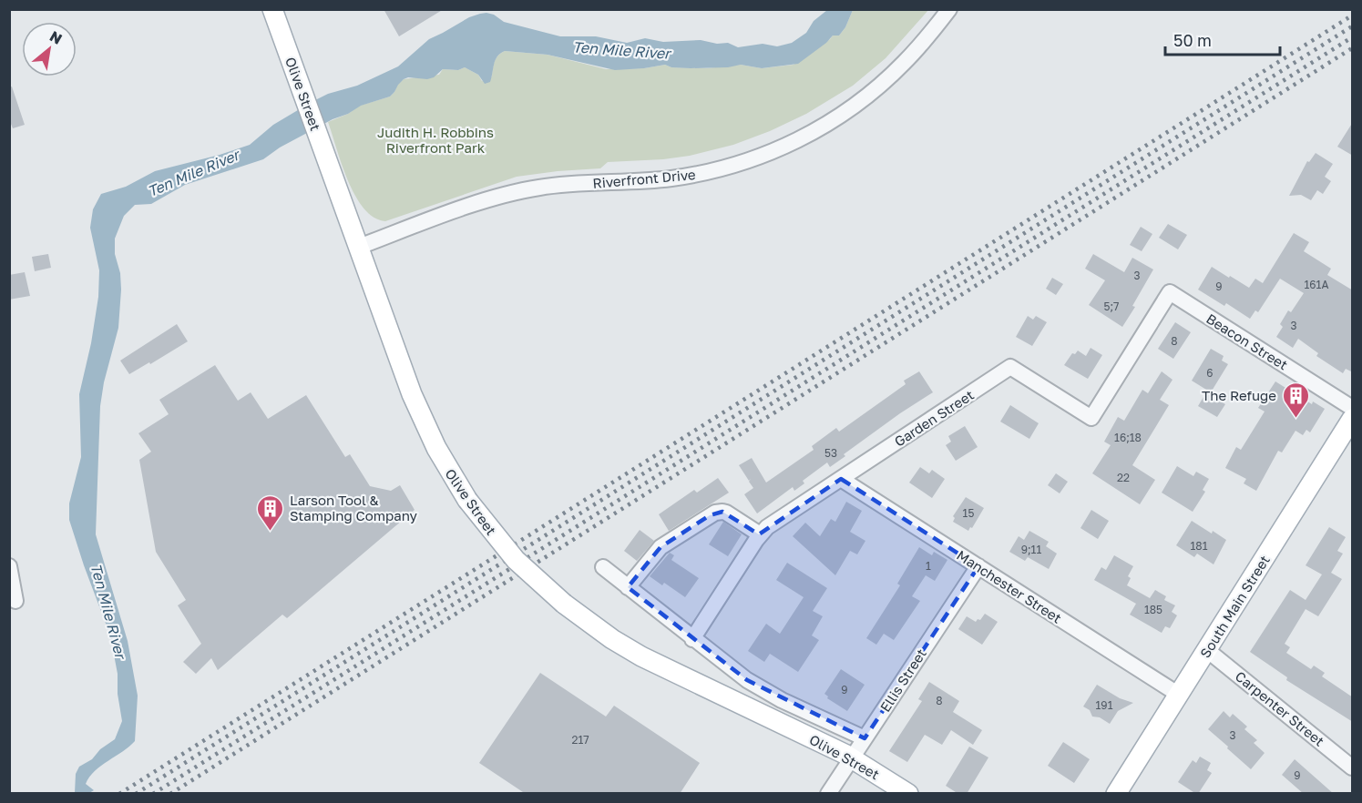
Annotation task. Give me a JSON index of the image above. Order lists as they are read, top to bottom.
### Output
{
  "streets": {
    "main road": ["Olive Street", "South Main Street"],
    "street": [
      "Riverfront Drive",
      "Beacon Street",
      "Garden Street",
      "Manchester Street",
      "Ellis Street",
      "Carpenter Street"
    ]
  },
  "crossings": [
    ["Olive Street", "Riverfront Drive"],
    ["Olive Street", "Garden Street"],
    ["Olive Street", "Ellis Street"],
    ["Beacon Street", "Garden Street"],
    ["Garden Street", "Manchester Street"],
    ["Manchester Street", "South Main Street"],
    ["Manchester Street", "Ellis Street"],
    ["South Main Street", "Carpenter Street"]
  ],
  "water": ["Ten Mile River"],
  "parks": ["Judith H. Robbins Riverfront Park"],
  "places": {
    "building": ["The Refuge", "Larson Tool & Stamping Company"]
  },
  "house_numbers": [
    "3",
    "161A",
    "9",
    "5;7",
    "3",
    "8",
    "6",
    "16;18",
    "53",
    "22",
    "15",
    "181",
    "9;11",
    "1",
    "185",
    "9",
    "8",
    "191",
    "3",
    "217",
    "9"
  ],
  "scale_bar": "50 m",
  "north": "top right"
}
